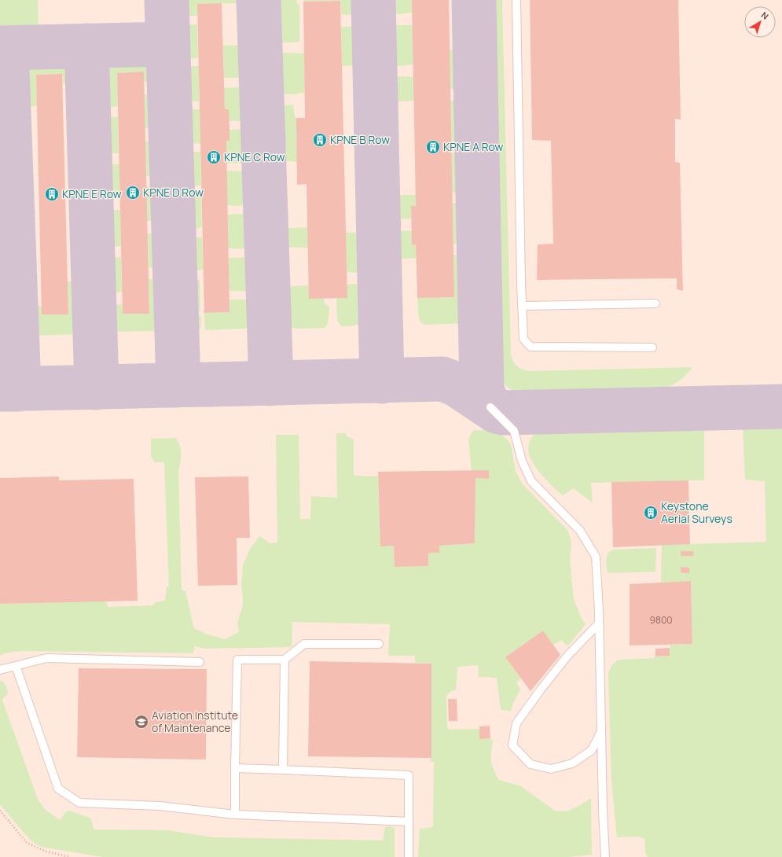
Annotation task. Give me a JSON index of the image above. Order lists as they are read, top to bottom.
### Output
{
  "places": {
    "building": [
      "KPNE B Row",
      "KPNE A Row",
      "KPNE C Row",
      "KPNE D Row",
      "KPNE E Row",
      "Keystone Aerial Surveys"
    ],
    "school or university": ["Aviation Institute of Maintenance"]
  },
  "house_numbers": ["9800"],
  "north": "top right"
}
